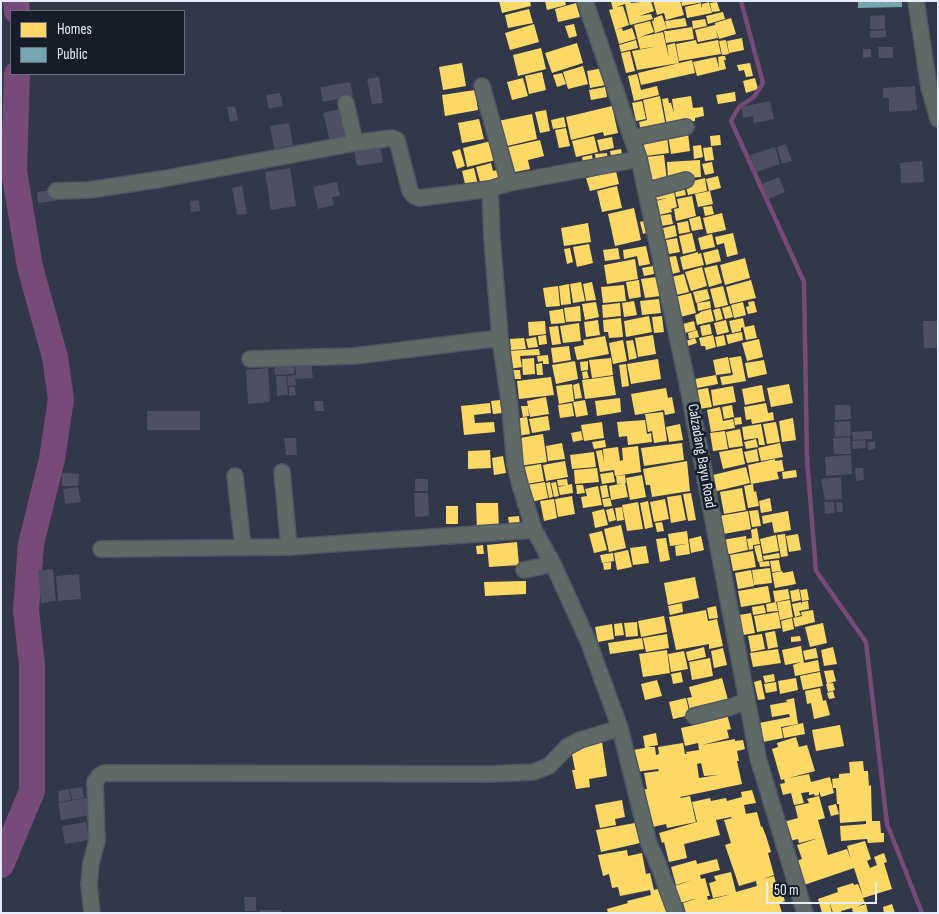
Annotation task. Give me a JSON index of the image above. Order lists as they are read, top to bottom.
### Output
{
  "streets": {
    "street": ["Calzadang Bayu Road"]
  },
  "legend": ["Homes", "Public"],
  "scale_bar": "50 m"
}
